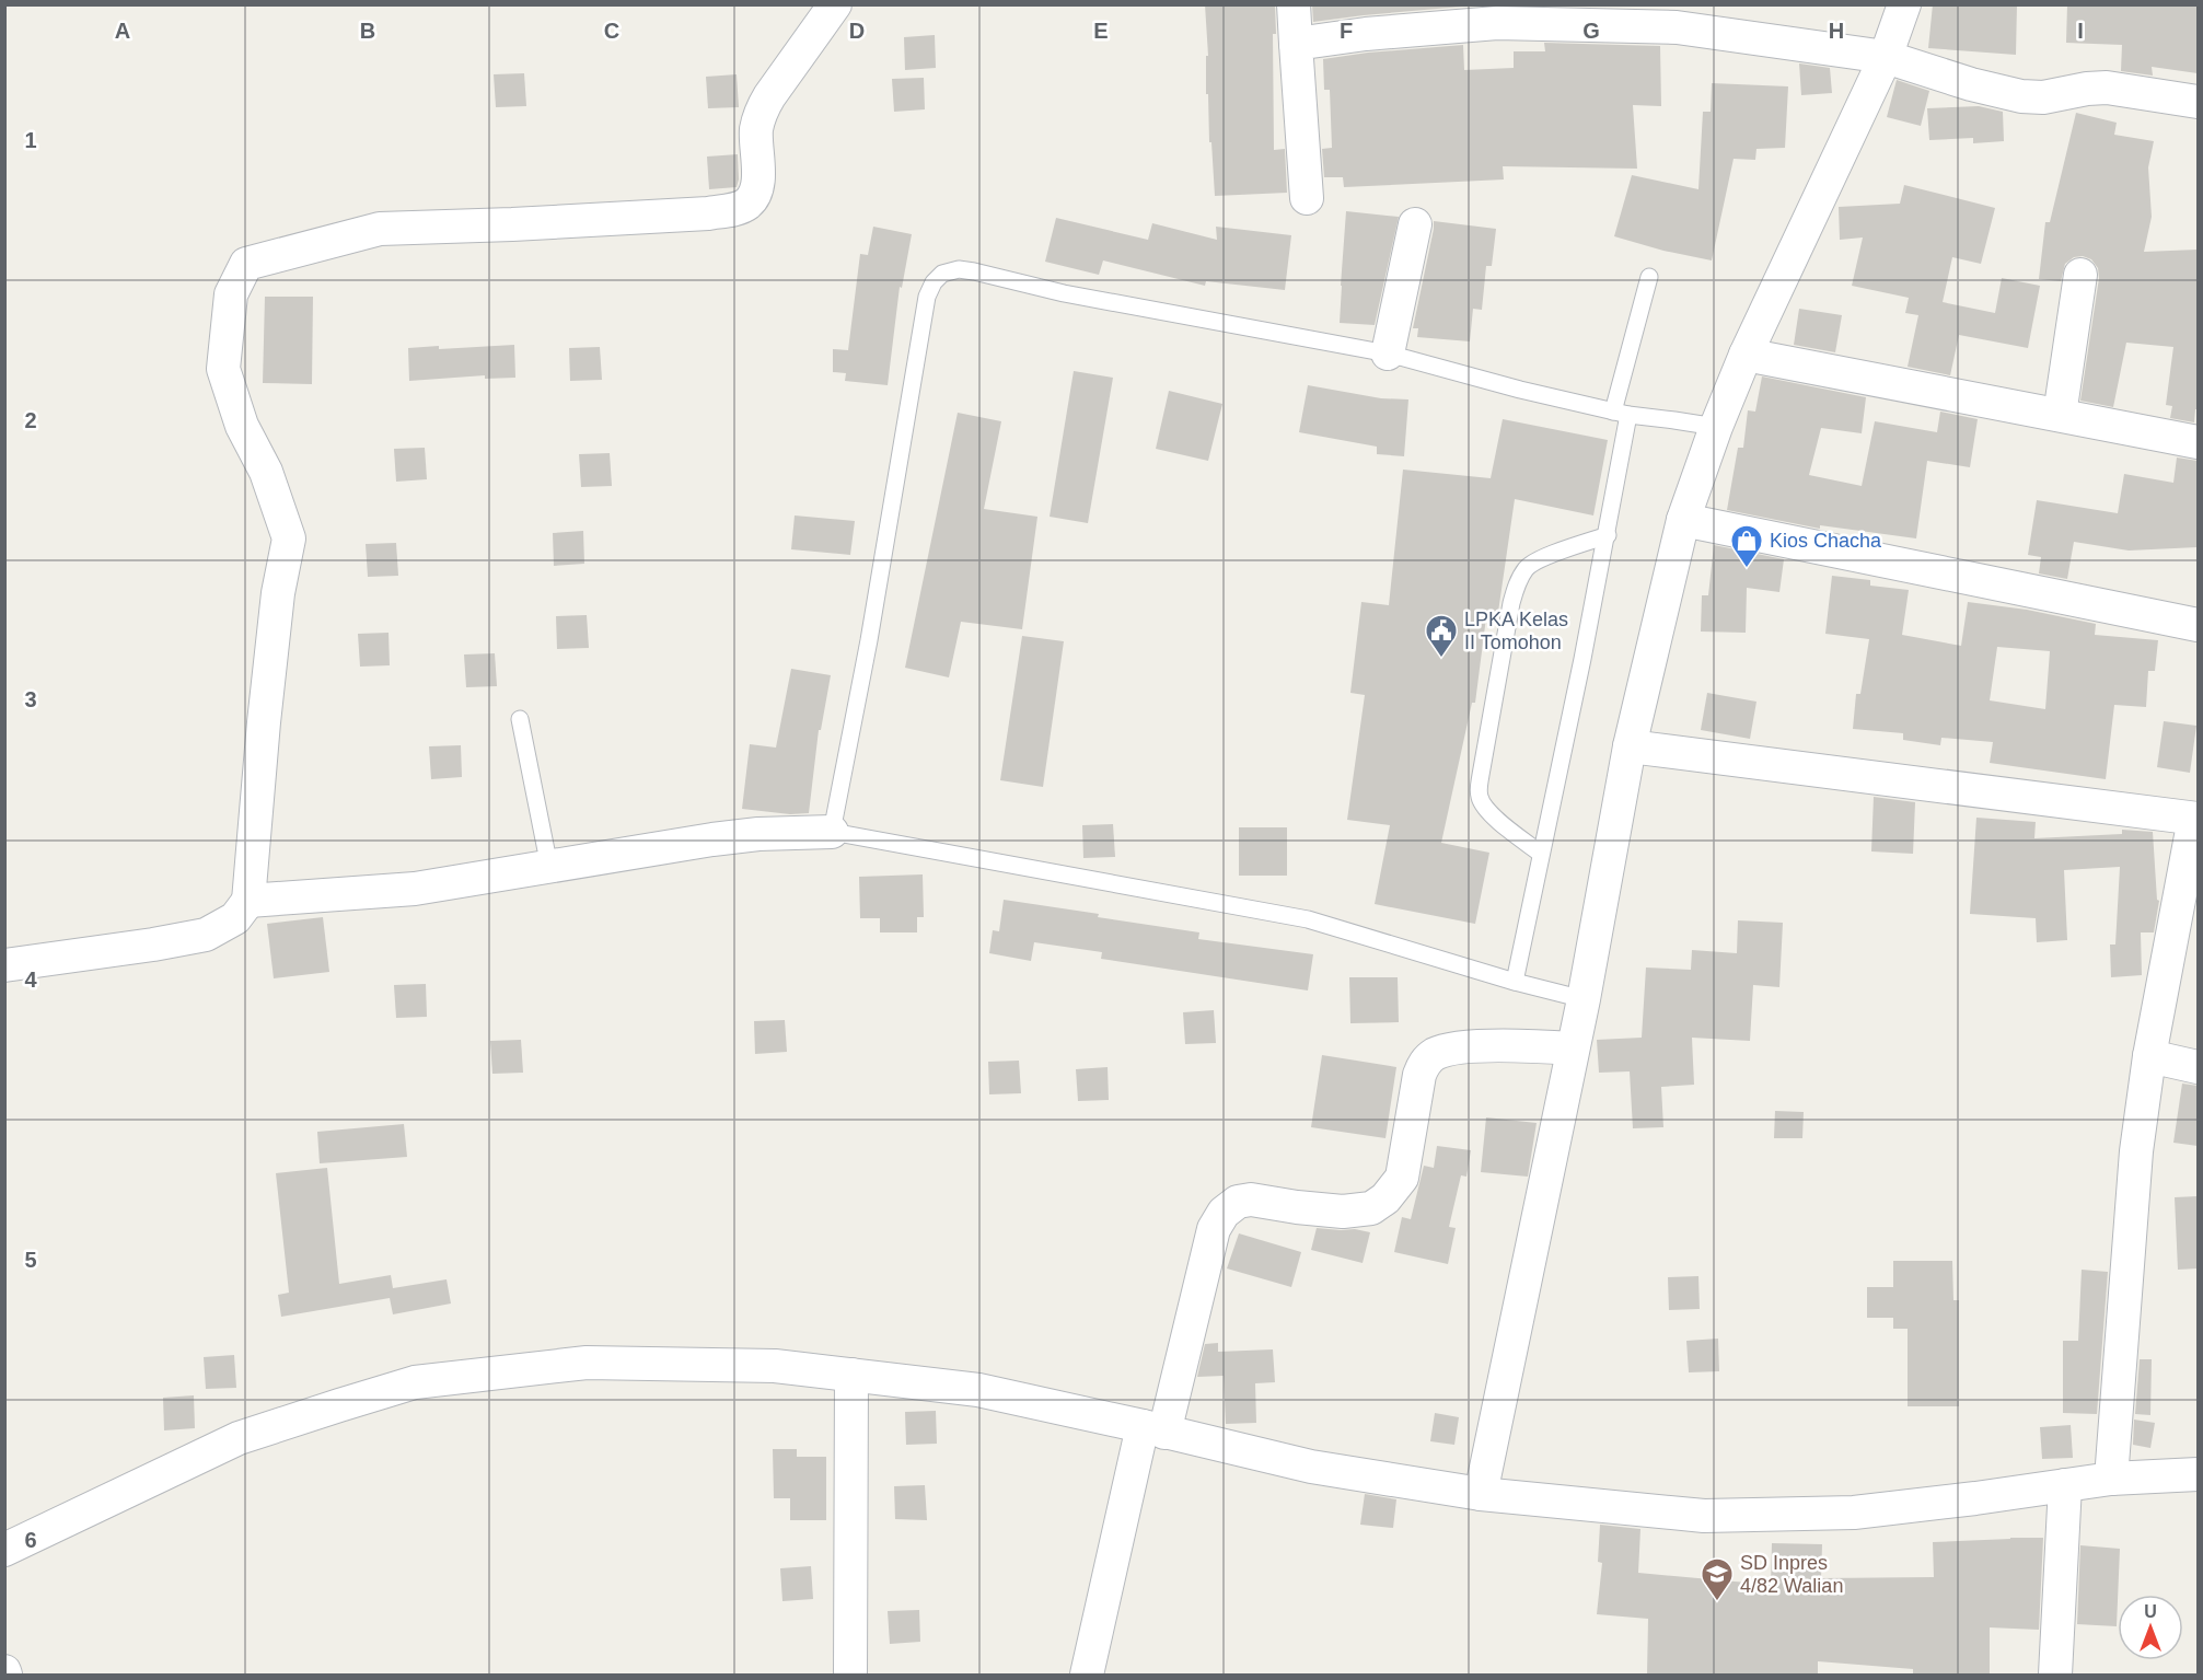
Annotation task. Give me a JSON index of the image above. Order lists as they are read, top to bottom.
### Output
{
  "places": {
    "shop": ["Kios Chacha"],
    "public building": ["LPKA Kelas II Tomohon"],
    "school or university": ["SD Inpres 4/82 Walian"]
  },
  "north": "top",
  "grid": {
    "columns": [
      "A",
      "B",
      "C",
      "D",
      "E",
      "F",
      "G",
      "H",
      "I"
    ],
    "rows": [
      "1",
      "2",
      "3",
      "4",
      "5",
      "6"
    ]
  }
}
